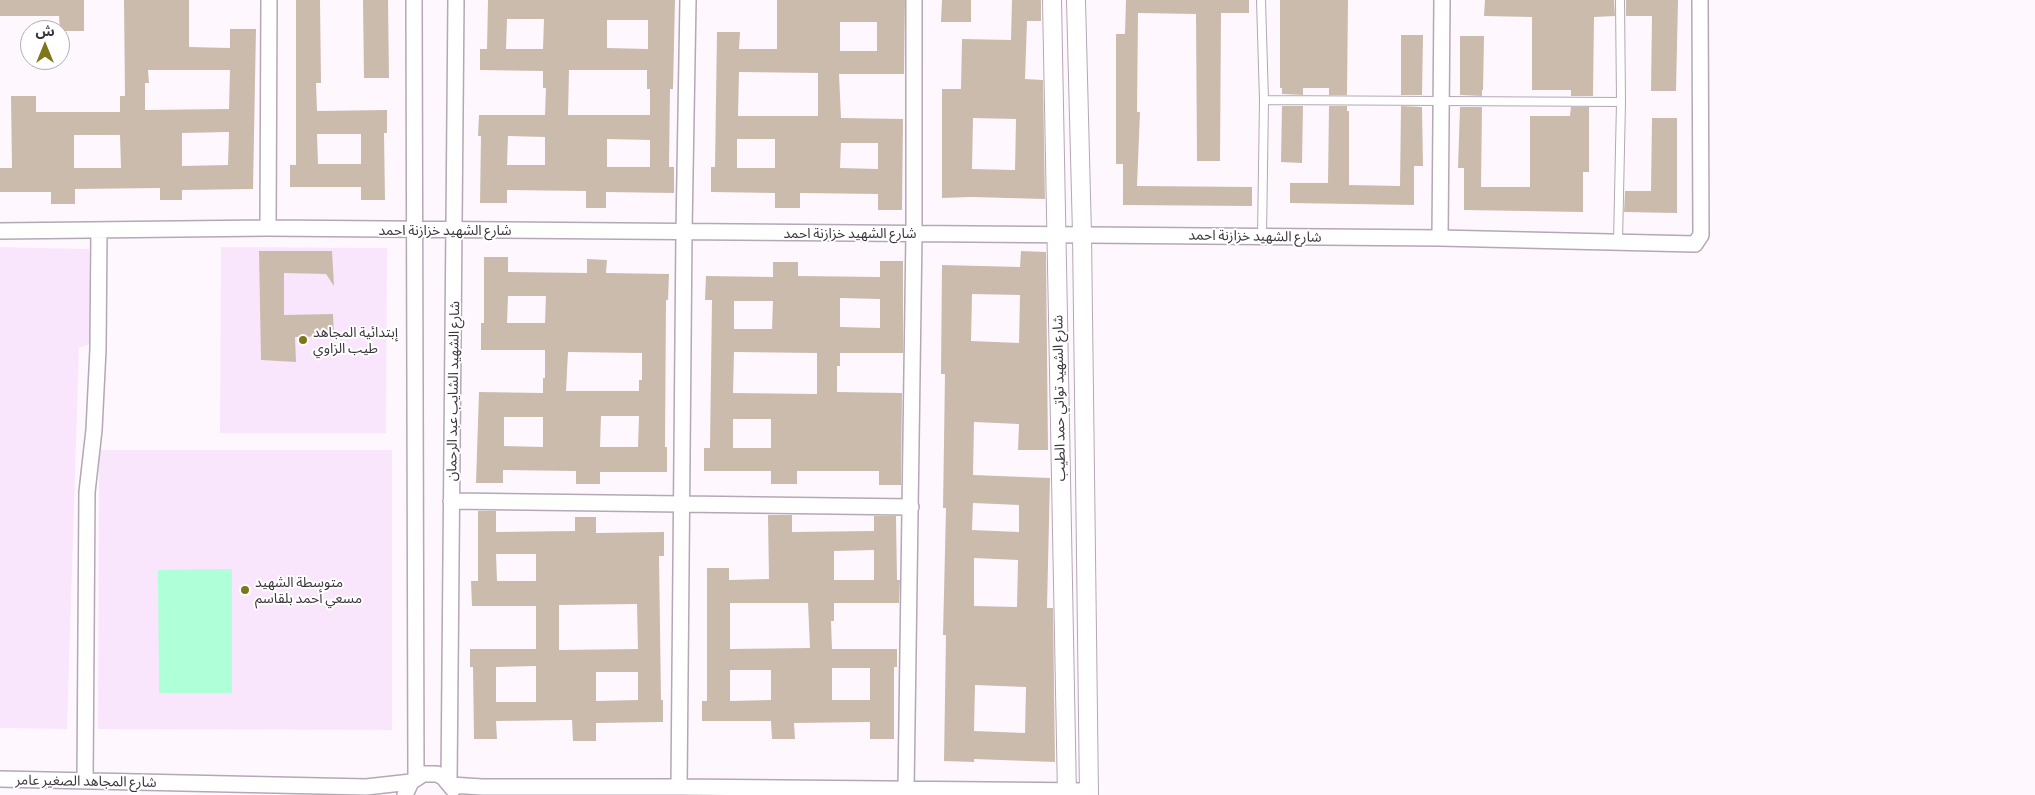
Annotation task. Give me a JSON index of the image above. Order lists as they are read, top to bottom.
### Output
{
  "streets": {
    "street": [
      "شارع الشهيد خزازنة احمد",
      "شارع الشهيد الشايب عبد الرحمان",
      "شارع الشهيد تواتي حمد الطيب",
      "شارع المجاهد الصغير عامر"
    ]
  },
  "crossings": [
    ["شارع الشهيد خزازنة احمد", "شارع الشهيد الشايب عبد الرحمان"],
    ["شارع الشهيد خزازنة احمد", "شارع الشهيد تواتي حمد الطيب"],
    ["شارع الشهيد الشايب عبد الرحمان", "شارع المجاهد الصغير عامر"]
  ],
  "places": ["إبتدائية المجاهد طيب الزاوي", "متوسطة الشهيد مسعي أحمد بلقاسم"],
  "north": "top"
}
